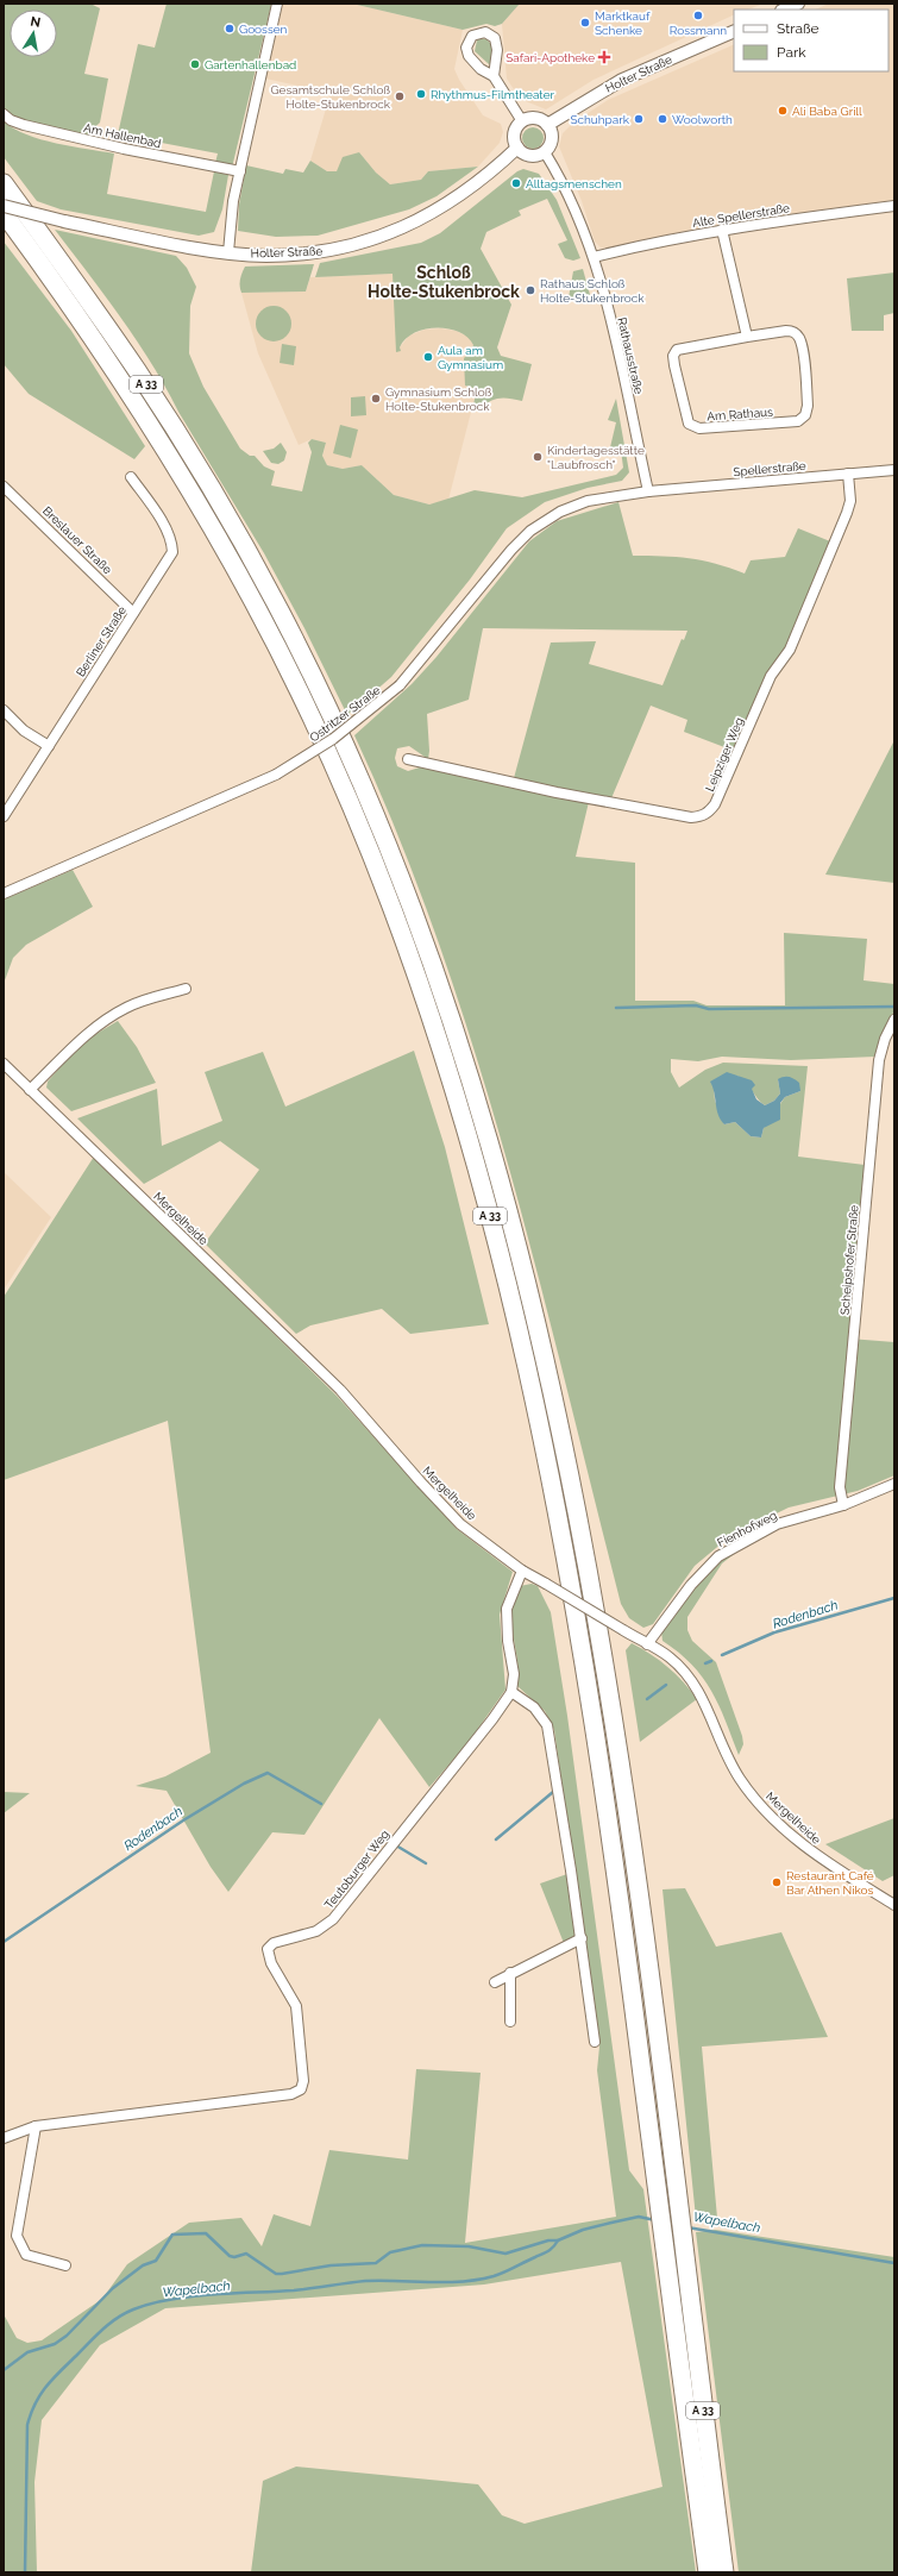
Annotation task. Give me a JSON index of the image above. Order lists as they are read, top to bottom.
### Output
{
  "streets": {
    "highway": ["A 33"],
    "street": [
      "Holter Straße",
      "Am Hallenbad",
      "Alte Spellerstraße",
      "Rathausstraße",
      "Am Rathaus",
      "Spellerstraße",
      "Breslauer Straße",
      "Berliner Straße",
      "Ostritzer Straße",
      "Leipziger Weg",
      "Mergelheide",
      "Scheipshofer Straße",
      "Fienhofweg",
      "Teutoburger Weg"
    ]
  },
  "crossings": [
    ["Holter Straße", "Rathausstraße"],
    ["Alte Spellerstraße", "Rathausstraße"],
    ["Rathausstraße", "Spellerstraße"],
    ["Rathausstraße", "Ostritzer Straße"],
    ["Spellerstraße", "Ostritzer Straße"],
    ["Spellerstraße", "Leipziger Weg"],
    ["Breslauer Straße", "Berliner Straße"],
    ["Mergelheide", "Fienhofweg"],
    ["Scheipshofer Straße", "Fienhofweg"]
  ],
  "districts": ["Schloß Holte-Stukenbrock"],
  "water": ["Rodenbach", "Wapelbach"],
  "places": {
    "other": [
      "Rossmann",
      "Marktkauf Schenke",
      "Goossen",
      "Gartenhallenbad",
      "Rhythmus-Filmtheater",
      "Gesamtschule Schloß Holte-Stukenbrock",
      "Ali Baba Grill",
      "Schuhpark",
      "Woolworth",
      "Alltagsmenschen",
      "Rathaus Schloß Holte-Stukenbrock",
      "Aula am Gymnasium",
      "Gymnasium Schloß Holte-Stukenbrock",
      "Kindertagesstätte \"Laubfrosch\"",
      "Restaurant Café Bar Athen Nikos"
    ],
    "health": ["Safari-Apotheke"]
  },
  "legend": ["Straße", "Park"],
  "north": "top"
}
